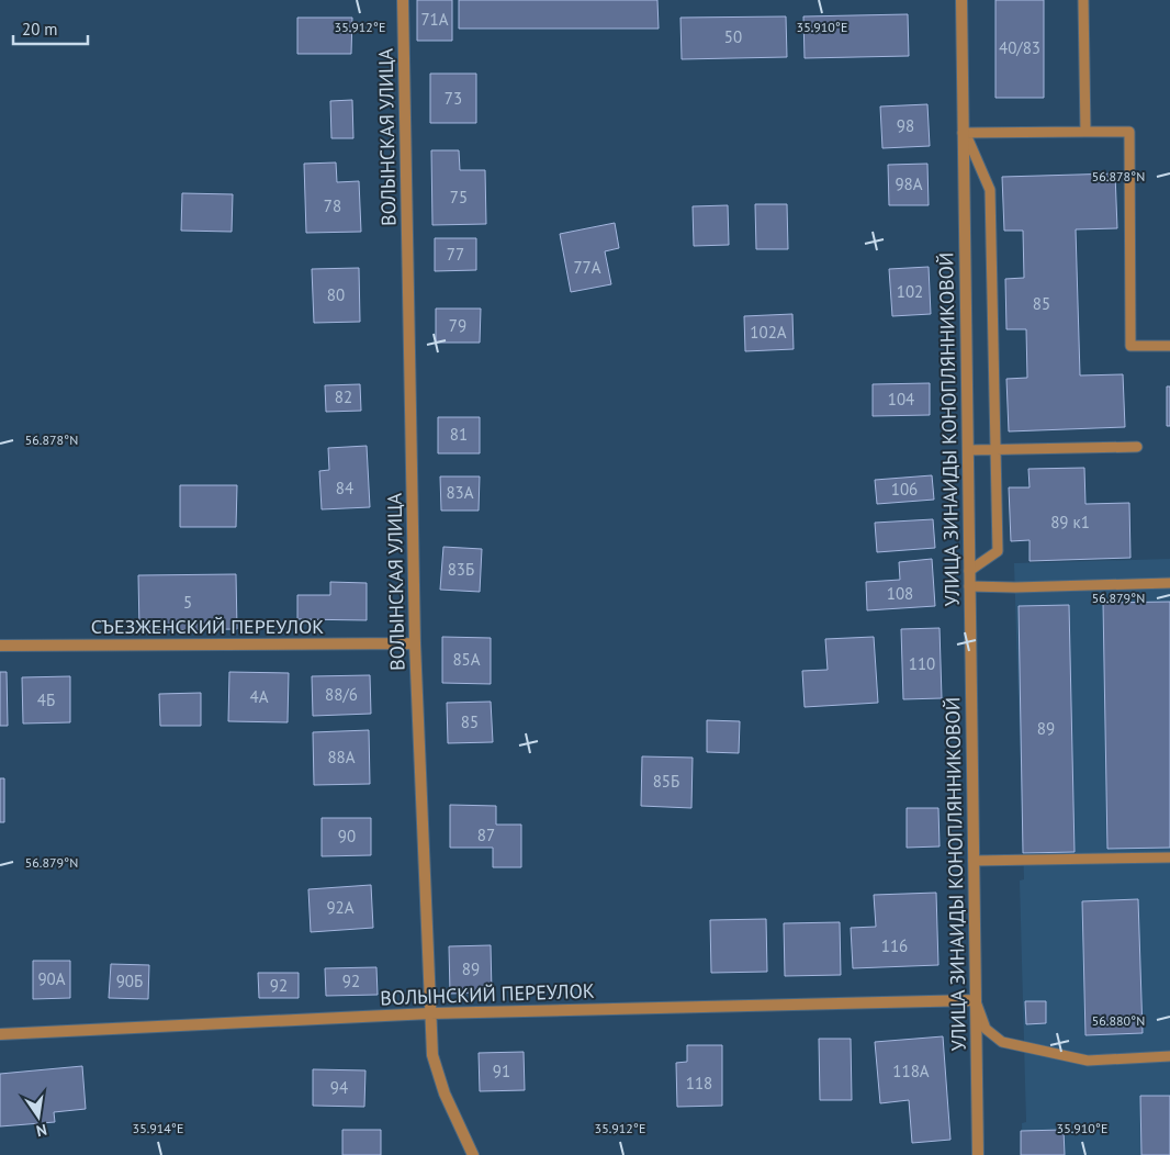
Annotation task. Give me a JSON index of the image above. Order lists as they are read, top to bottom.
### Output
{
  "streets": {
    "street": [
      "ВОЛЫНСКАЯ УЛИЦА",
      "УЛИЦА ЗИНАИДЫ КОНОПЛЯННИКОВОЙ",
      "СЪЕЗЖЕНСКИЙ ПЕРЕУЛОК",
      "ВОЛЫНСКИЙ ПЕРЕУЛОК"
    ]
  },
  "crossings": [
    ["ВОЛЫНСКАЯ УЛИЦА", "СЪЕЗЖЕНСКИЙ ПЕРЕУЛОК"],
    ["ВОЛЫНСКАЯ УЛИЦА", "ВОЛЫНСКИЙ ПЕРЕУЛОК"],
    ["УЛИЦА ЗИНАИДЫ КОНОПЛЯННИКОВОЙ", "ВОЛЫНСКИЙ ПЕРЕУЛОК"]
  ],
  "house_numbers": [
    "71А",
    "50",
    "40/83",
    "73",
    "98",
    "98А",
    "75",
    "78",
    "77",
    "77А",
    "102",
    "80",
    "85",
    "79",
    "102А",
    "82",
    "104",
    "81",
    "84",
    "106",
    "83А",
    "89 к1",
    "83Б",
    "108",
    "5",
    "85А",
    "110",
    "88/6",
    "4А",
    "4Б",
    "85",
    "89",
    "88А",
    "85Б",
    "87",
    "90",
    "92А",
    "116",
    "89",
    "90А",
    "90Б",
    "92",
    "92",
    "91",
    "118А",
    "118",
    "94"
  ],
  "scale_bar": "20 m",
  "north": "bottom",
  "coordinates": [
    "35.912°E",
    "35.910°E",
    "56.878°N",
    "56.879°N",
    "56.880°N",
    "35.914°E"
  ]
}
